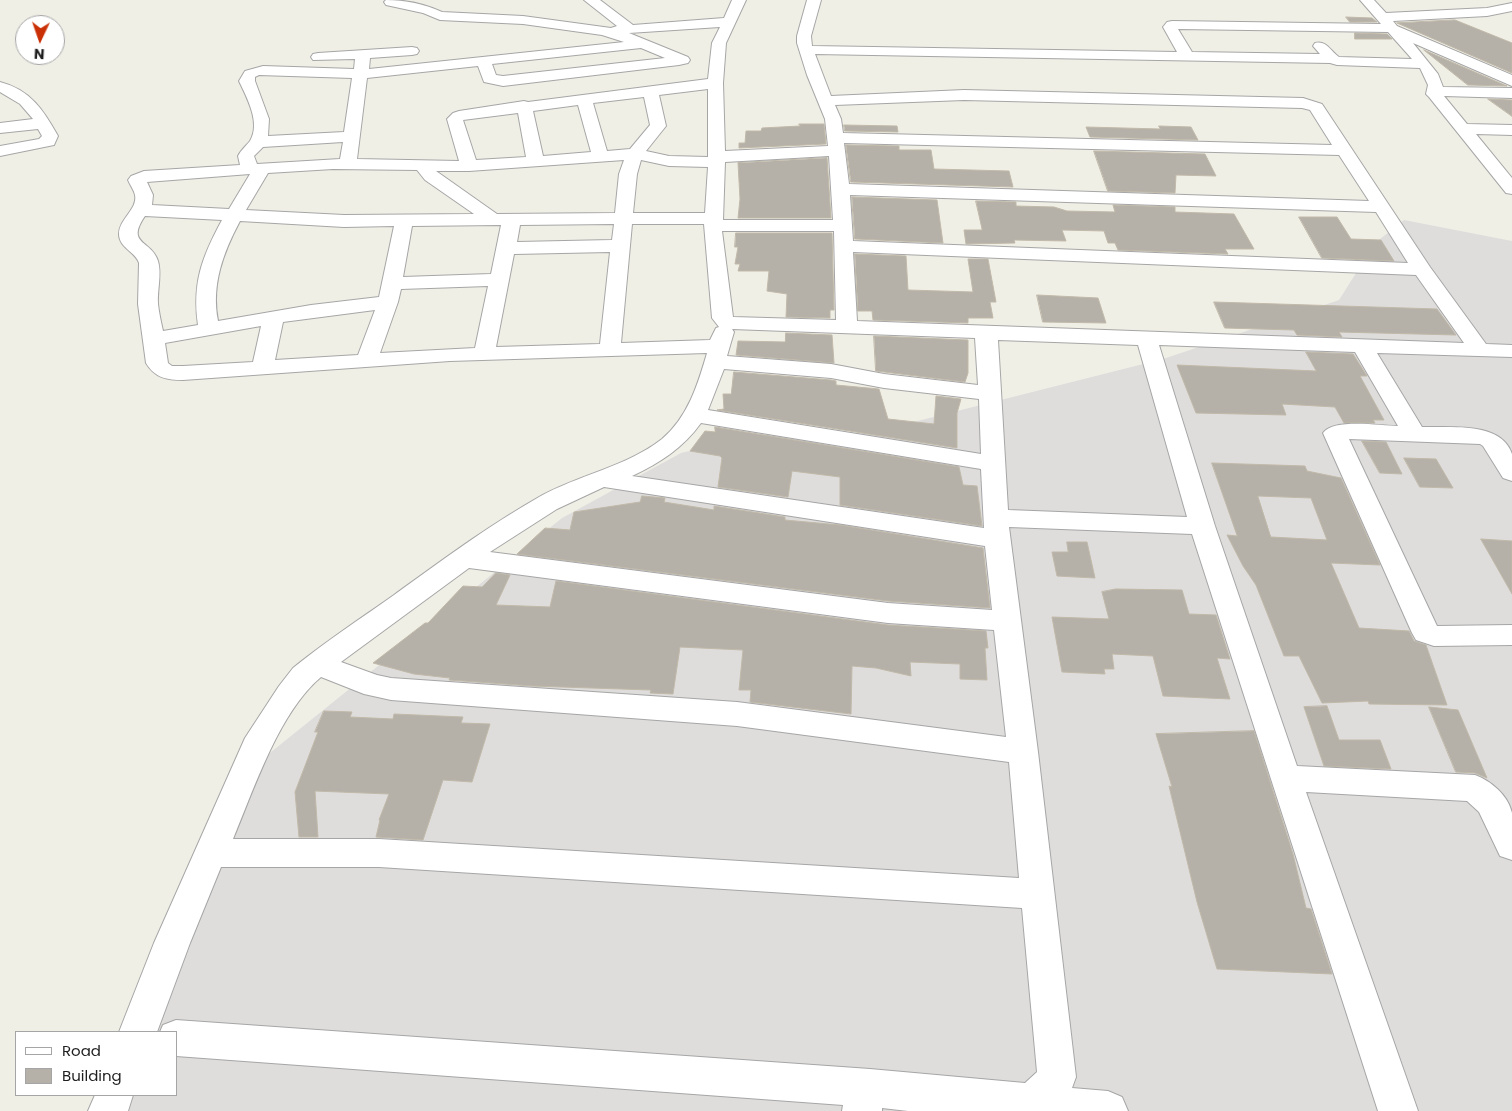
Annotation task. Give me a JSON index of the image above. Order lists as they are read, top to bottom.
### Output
{
  "legend": ["Road", "Building"],
  "north": "bottom"
}
